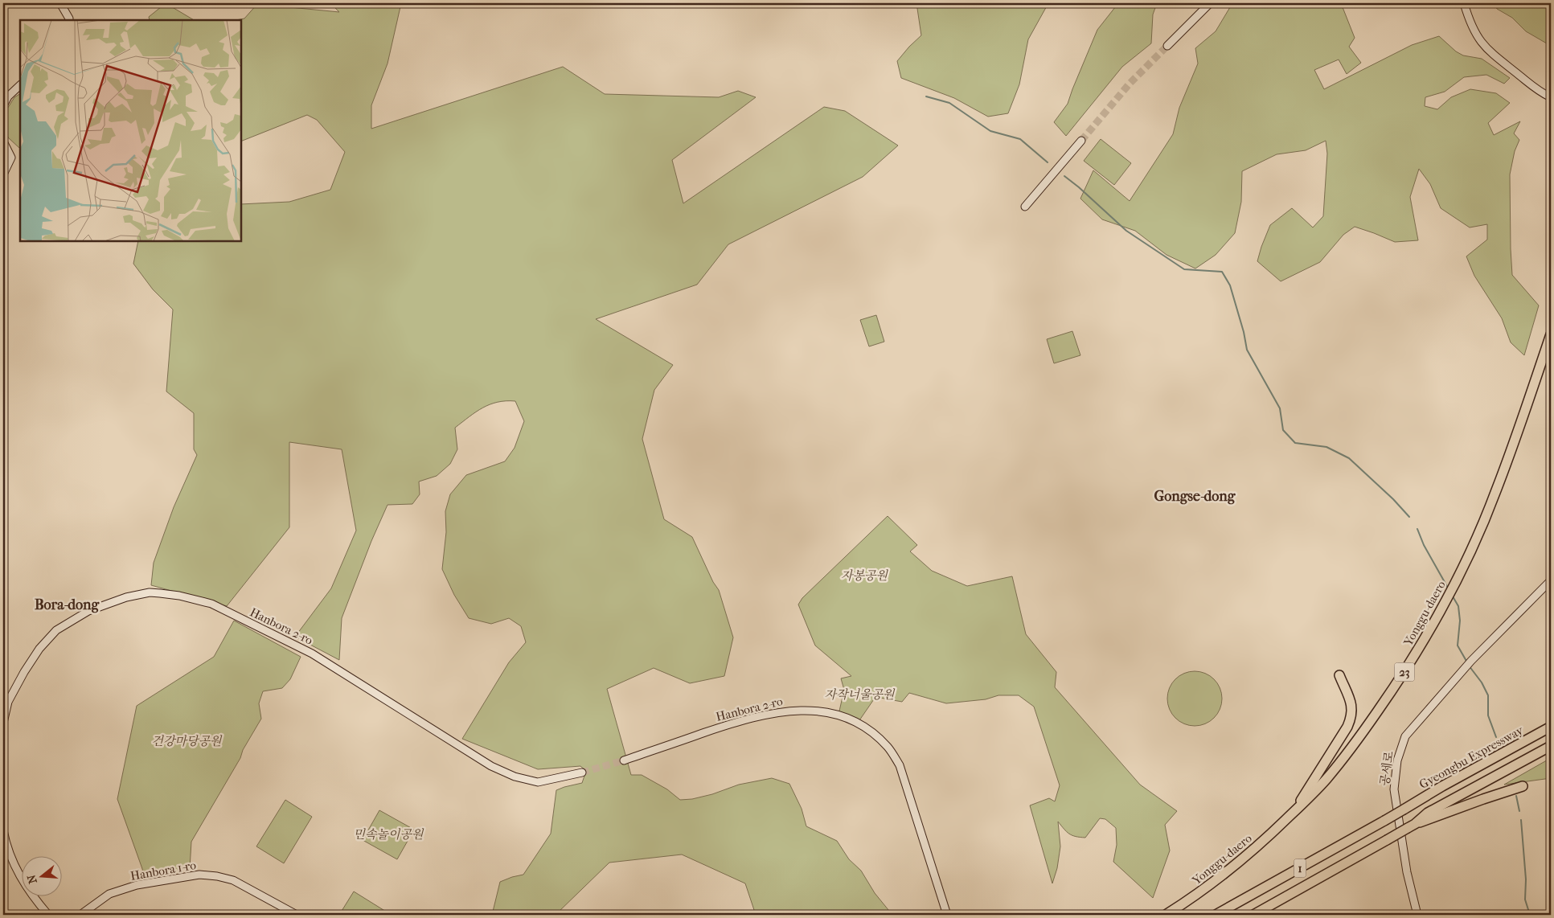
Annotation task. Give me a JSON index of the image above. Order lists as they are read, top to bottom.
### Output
{
  "streets": {
    "highway": [
      "Yonggu-daero",
      "23",
      "Gyeongbu Expressway",
      "1"
    ],
    "street": ["Hanbora 2-ro", "공세로", "Hanbora 1-ro"]
  },
  "districts": ["Gongse-dong", "Bora-dong"],
  "parks": [
    "자봉공원",
    "자작너울공원",
    "건강마당공원",
    "민속놀이공원"
  ],
  "north": "left"
}
